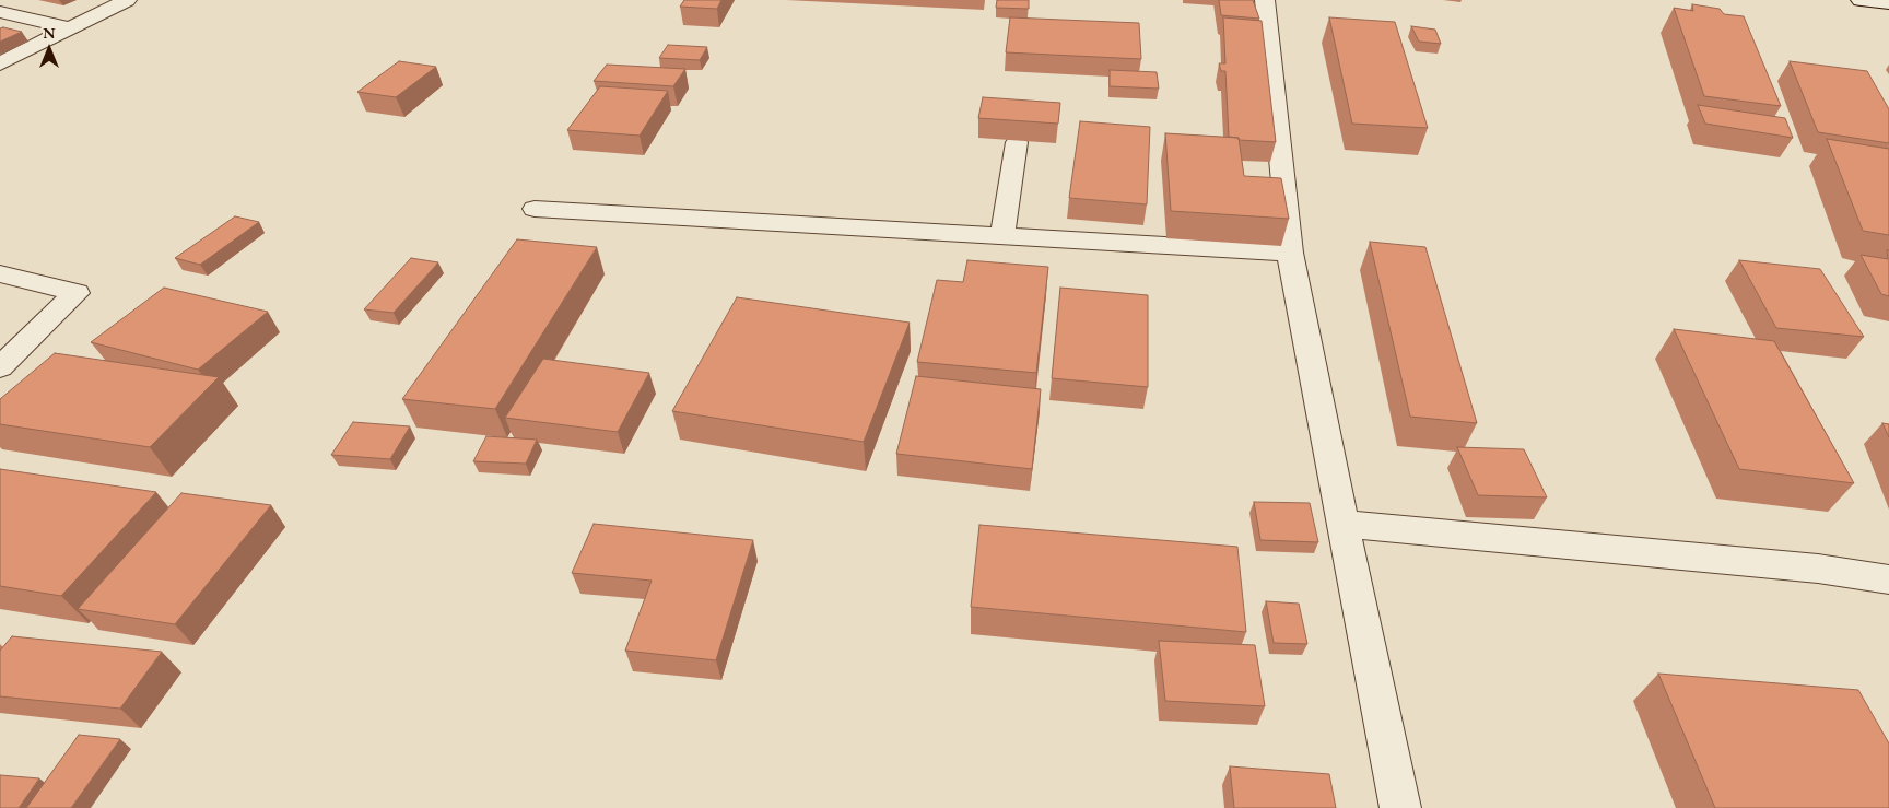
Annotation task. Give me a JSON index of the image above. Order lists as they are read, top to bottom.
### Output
{
  "north": "top"
}
